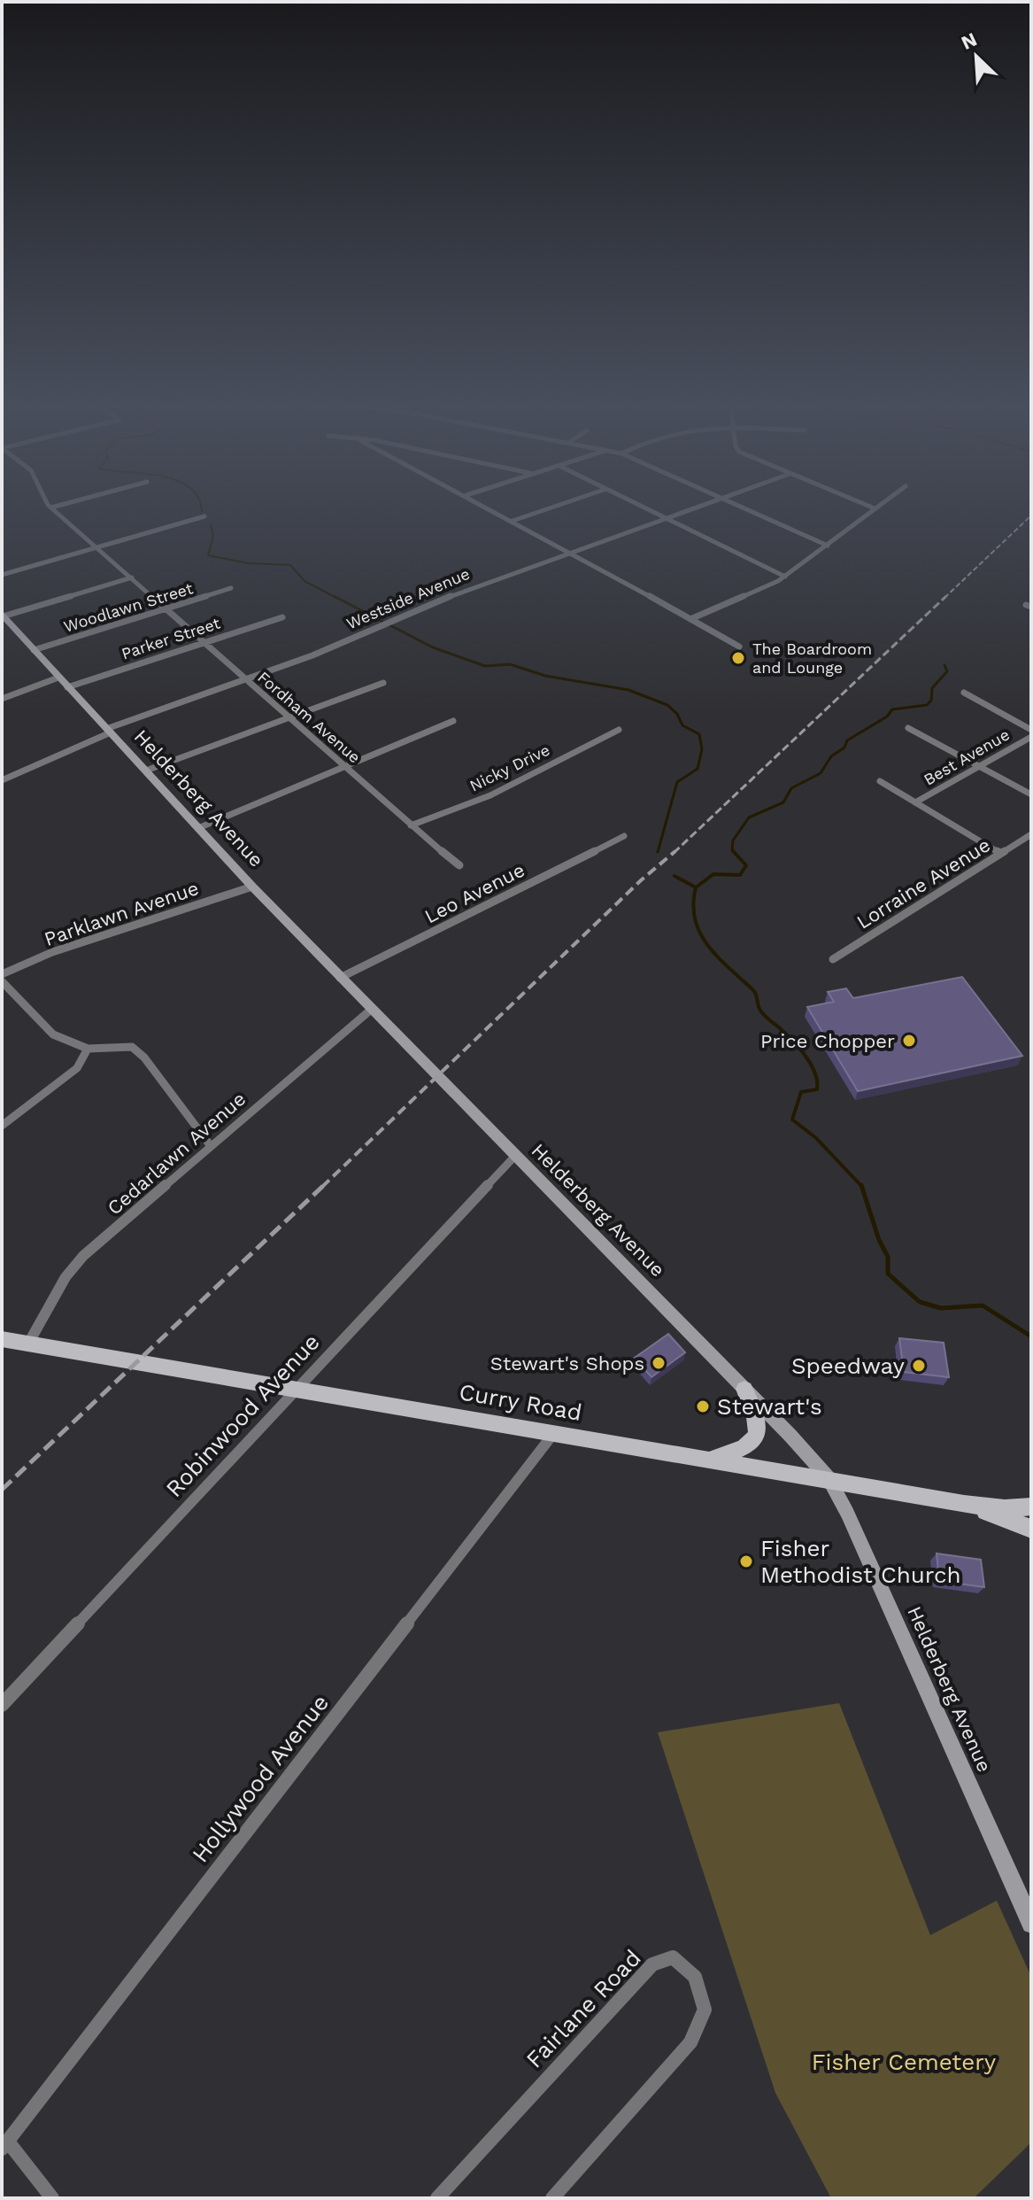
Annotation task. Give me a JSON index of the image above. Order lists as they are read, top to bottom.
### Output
{
  "streets": {
    "main road": ["Curry Road"],
    "street": [
      "Westside Avenue",
      "Woodlawn Street",
      "Parker Street",
      "Fordham Avenue",
      "Best Avenue",
      "Nicky Drive",
      "Helderberg Avenue",
      "Lorraine Avenue",
      "Leo Avenue",
      "Parklawn Avenue",
      "Cedarlawn Avenue",
      "Robinwood Avenue",
      "Hollywood Avenue",
      "Fairlane Road"
    ]
  },
  "crossings": [
    ["Westside Avenue", "Fordham Avenue"],
    ["Westside Avenue", "Helderberg Avenue"],
    ["Woodlawn Street", "Fordham Avenue"],
    ["Woodlawn Street", "Helderberg Avenue"],
    ["Parker Street", "Fordham Avenue"],
    ["Parker Street", "Helderberg Avenue"],
    ["Fordham Avenue", "Nicky Drive"],
    ["Helderberg Avenue", "Leo Avenue"],
    ["Helderberg Avenue", "Parklawn Avenue"],
    ["Helderberg Avenue", "Cedarlawn Avenue"],
    ["Helderberg Avenue", "Curry Road"],
    ["Helderberg Avenue", "Robinwood Avenue"],
    ["Cedarlawn Avenue", "Curry Road"],
    ["Curry Road", "Robinwood Avenue"],
    ["Curry Road", "Hollywood Avenue"]
  ],
  "parks": ["Fisher Cemetery"],
  "places": [
    "The Boardroom and Lounge",
    "Price Chopper",
    "Stewart's Shops",
    "Speedway",
    "Stewart's",
    "Fisher Methodist Church"
  ],
  "north": "top left"
}
